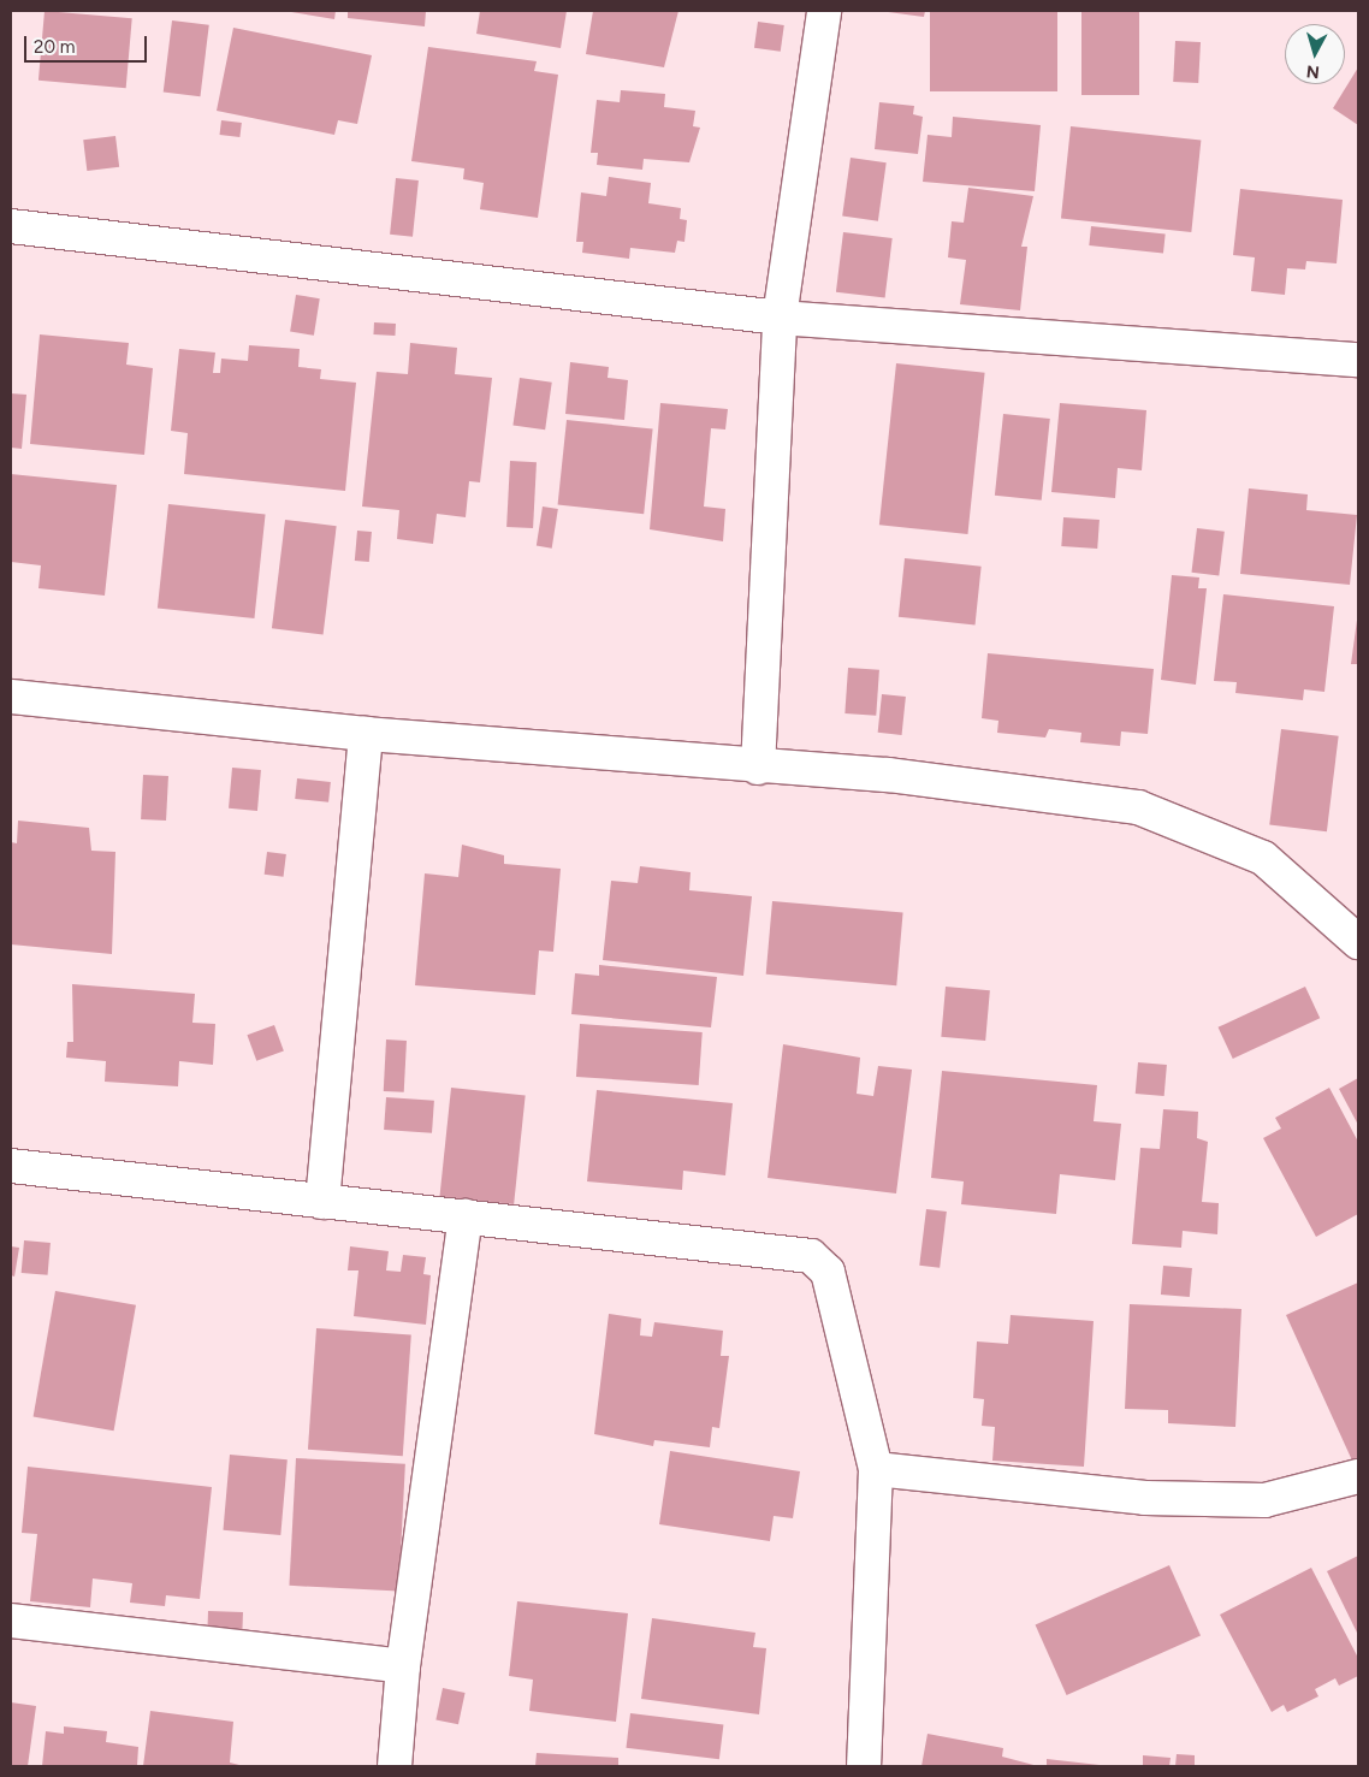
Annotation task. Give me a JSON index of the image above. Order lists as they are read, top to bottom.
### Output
{
  "scale_bar": "20 m",
  "north": "bottom"
}
